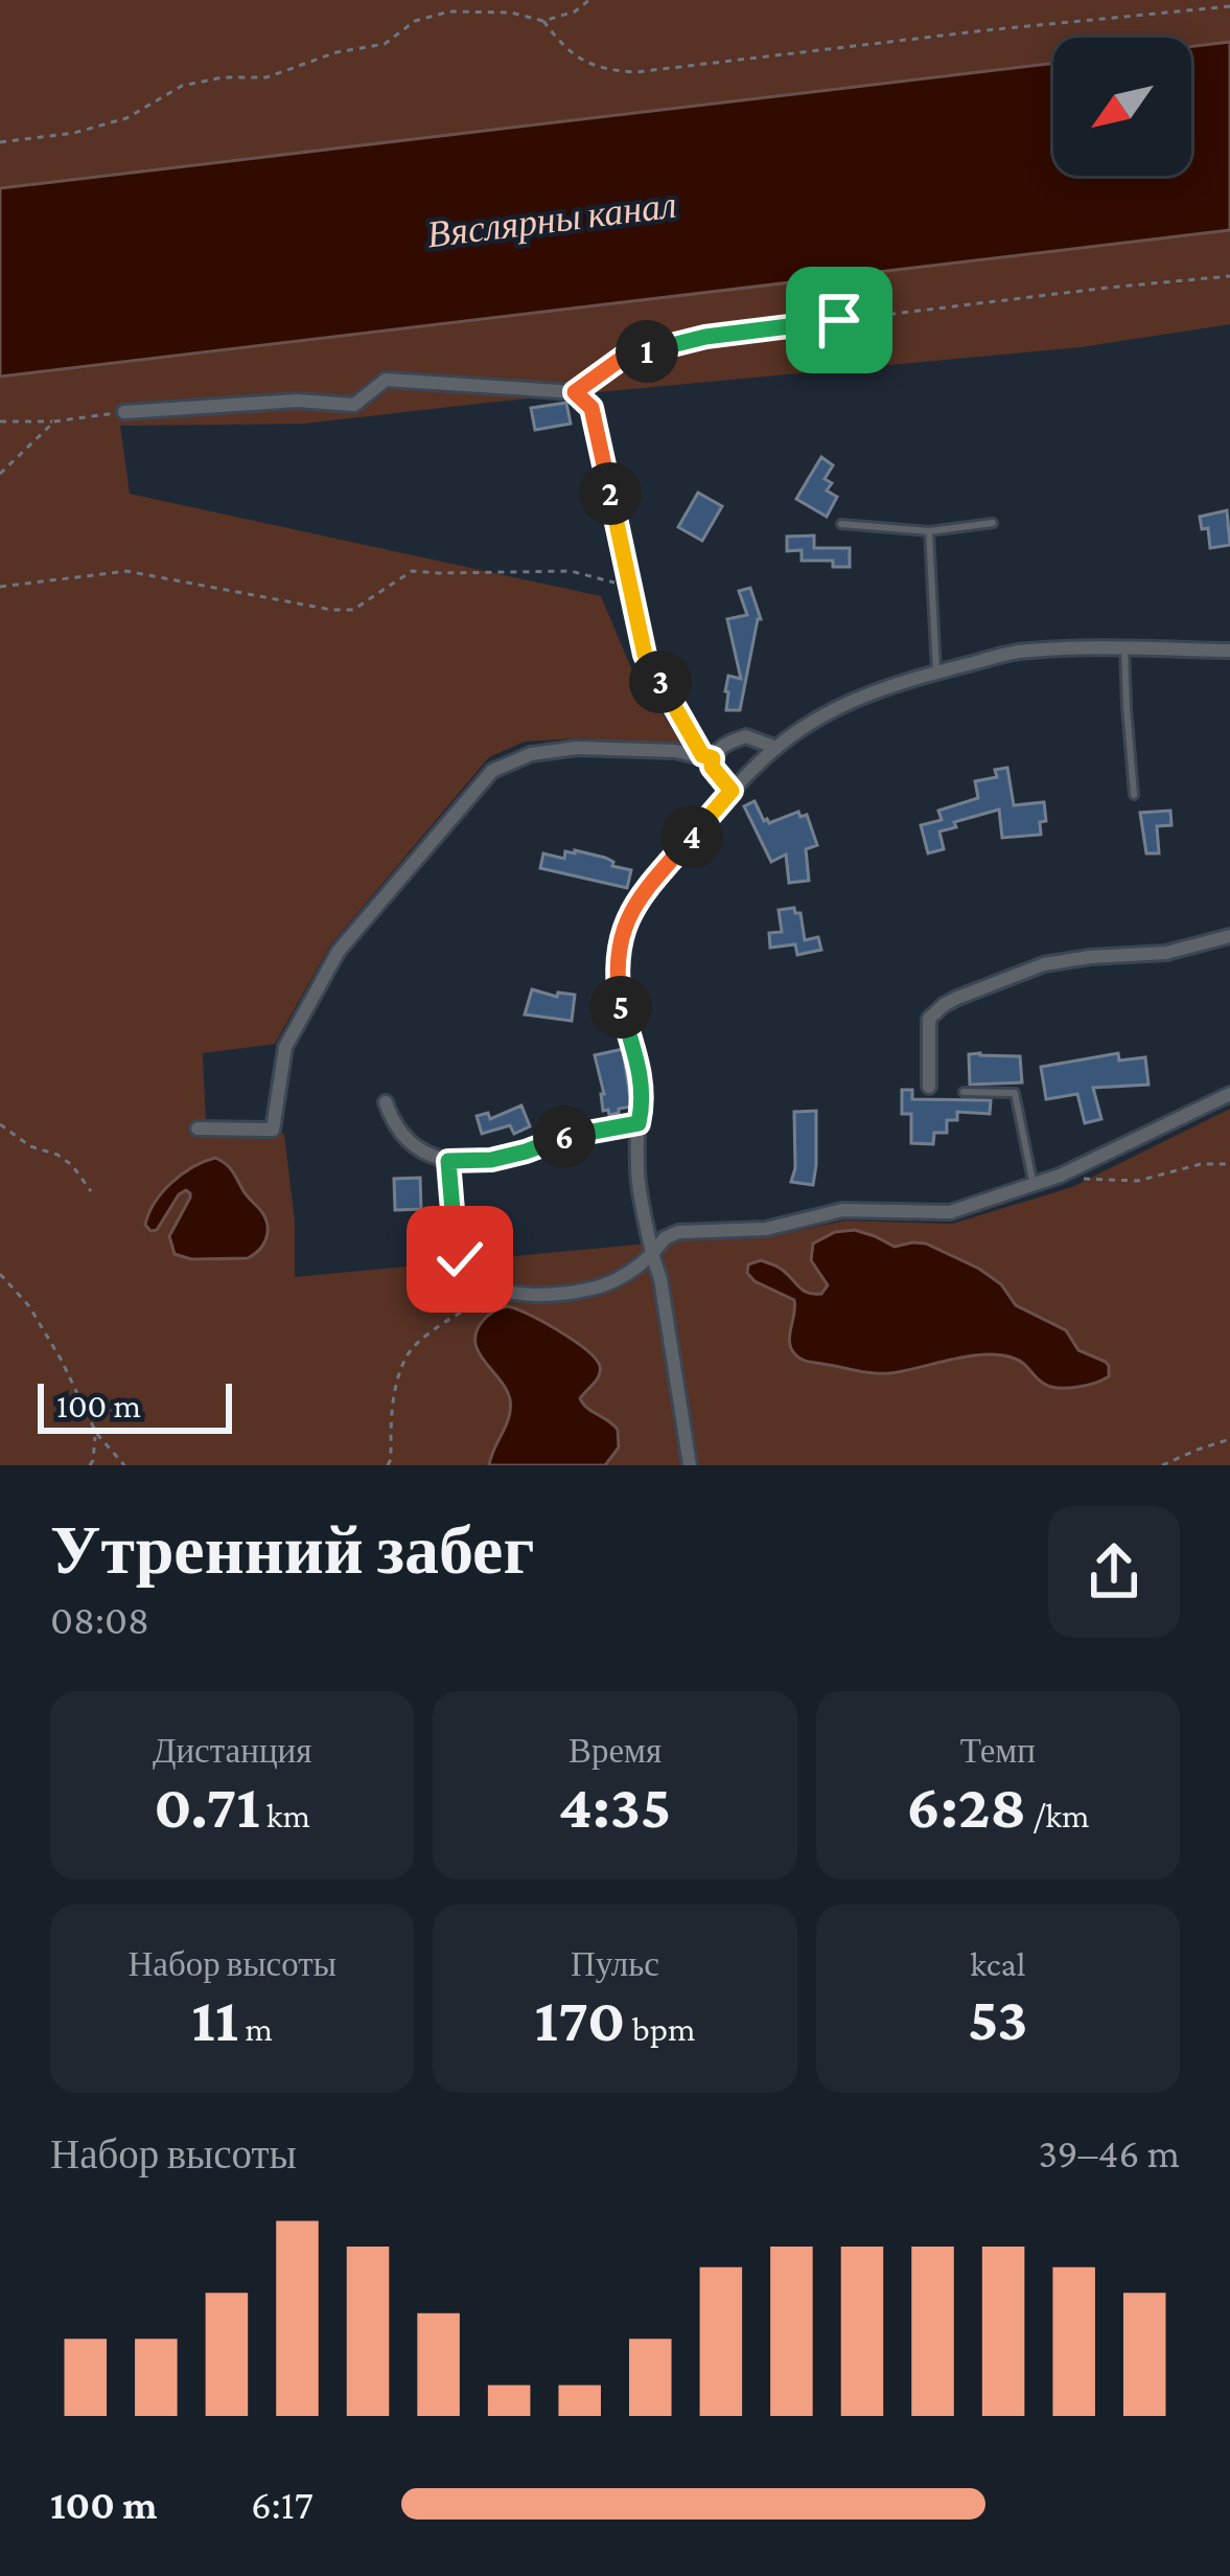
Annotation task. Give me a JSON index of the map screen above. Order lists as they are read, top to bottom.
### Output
{
  "water": ["Вяслярны канал"],
  "scale_bar": "100 m",
  "north": "bottom left",
  "page": {
    "pins": [
      "1",
      "2",
      "3",
      "4",
      "5",
      "6"
    ],
    "scale": "100 m",
    "heading": ["Утренний забег", "08:08"],
    "stats": [
      ["Дистанция", "0.71 km"],
      ["Время", "4:35"],
      ["Темп", "6:28 /km"],
      ["Набор высоты", "11 m"],
      ["Пульс", "170 bpm"],
      ["kcal", "53"]
    ],
    "chart": ["Набор высоты", "39–46 m"],
    "list": [
      {
        "name": "100 m",
        "note": "6:17"
      }
    ]
  }
}
